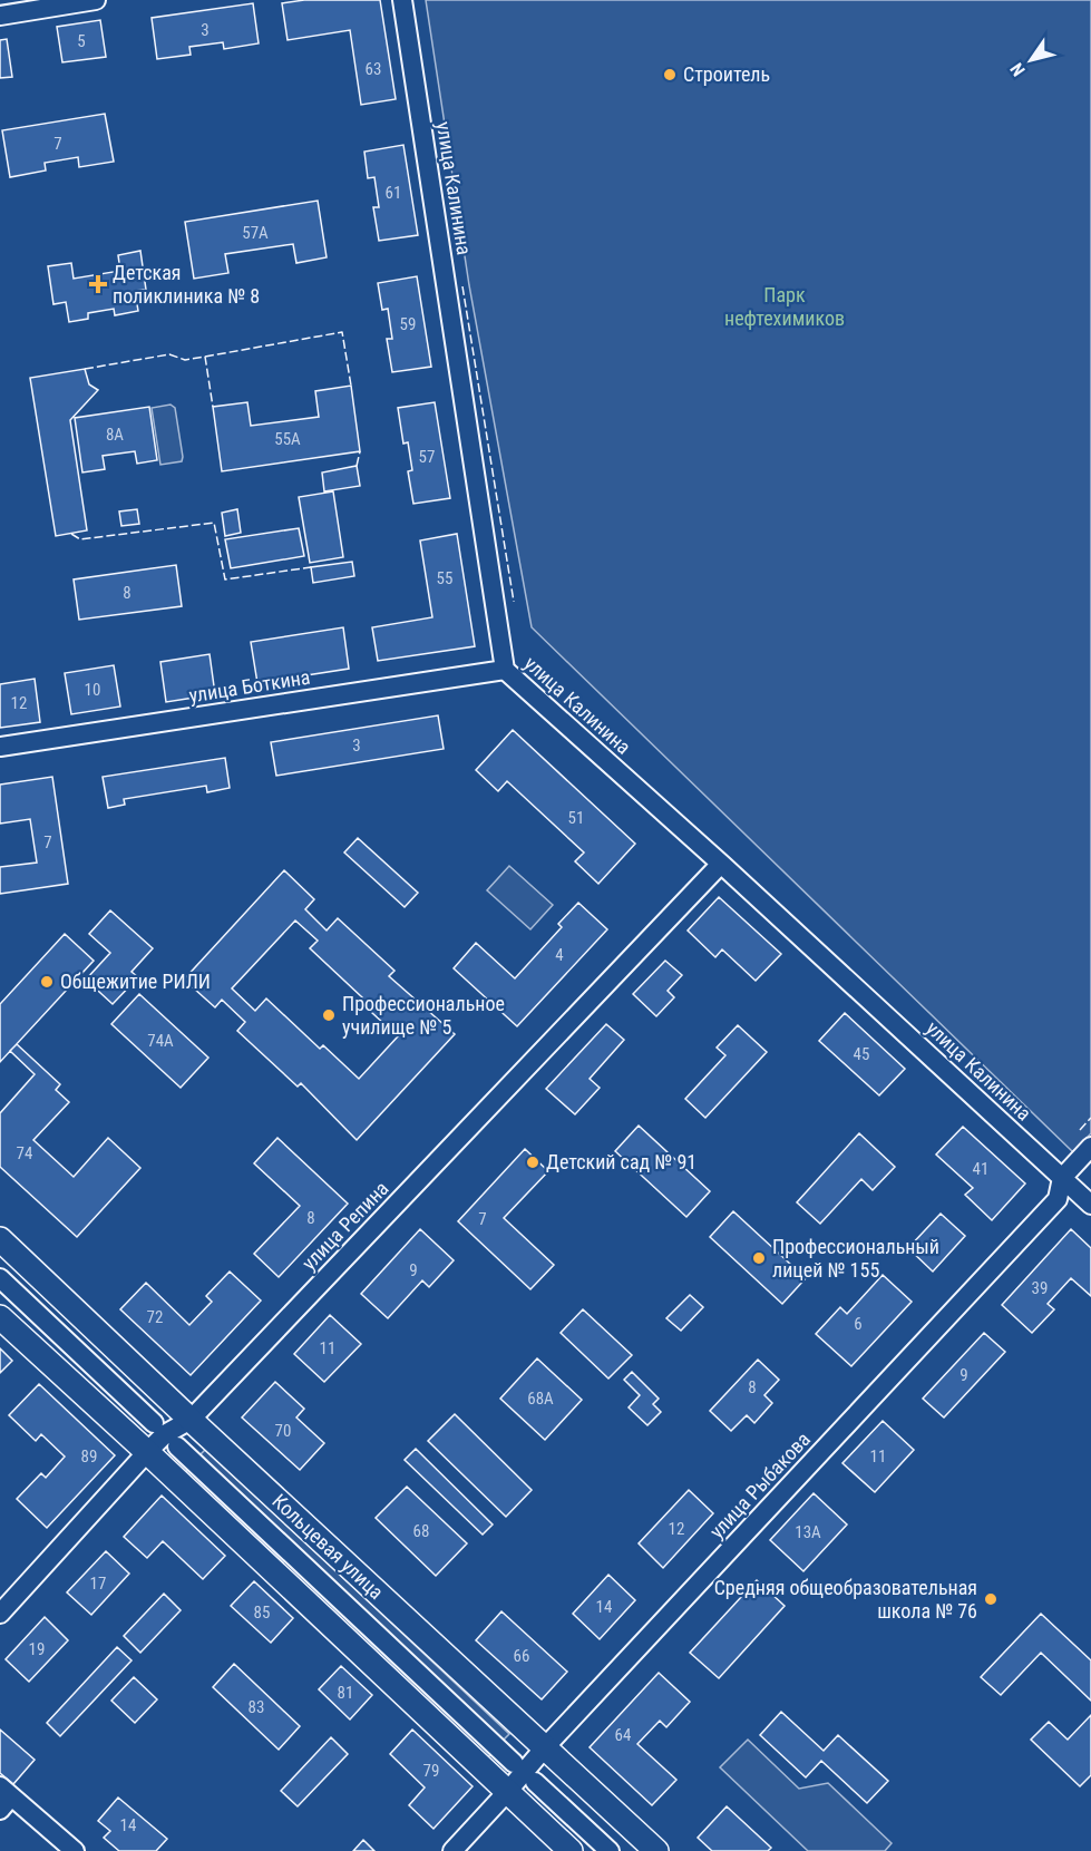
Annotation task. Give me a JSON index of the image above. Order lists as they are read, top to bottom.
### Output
{
  "streets": {
    "main road": ["Кольцевая улица"],
    "street": [
      "улица Калинина",
      "улица Боткина",
      "улица Репина",
      "улица Рыбакова"
    ]
  },
  "crossings": [
    ["улица Калинина", "улица Боткина"],
    ["улица Калинина", "улица Репина"],
    ["улица Калинина", "улица Рыбакова"],
    ["улица Репина", "Кольцевая улица"],
    ["улица Рыбакова", "Кольцевая улица"]
  ],
  "parks": ["Парк нефтехимиков"],
  "places": {
    "other": [
      "Строитель",
      "Общежитие РИЛИ",
      "Профессиональное училище № 5",
      "Детский сад № 91",
      "Профессиональный лицей № 155",
      "Средняя общеобразовательная школа № 76"
    ],
    "health": ["Детская поликлиника № 8"]
  },
  "house_numbers": [
    "3",
    "5",
    "63",
    "7",
    "61",
    "57А",
    "59",
    "8А",
    "55А",
    "57",
    "55",
    "8",
    "10",
    "12",
    "3",
    "51",
    "7",
    "4",
    "74А",
    "45",
    "74",
    "41",
    "8",
    "7",
    "9",
    "39",
    "72",
    "6",
    "11",
    "9",
    "8",
    "68А",
    "70",
    "89",
    "11",
    "12",
    "68",
    "13А",
    "17",
    "14",
    "85",
    "19",
    "66",
    "81",
    "83",
    "64",
    "79",
    "14"
  ],
  "north": "bottom left"
}
